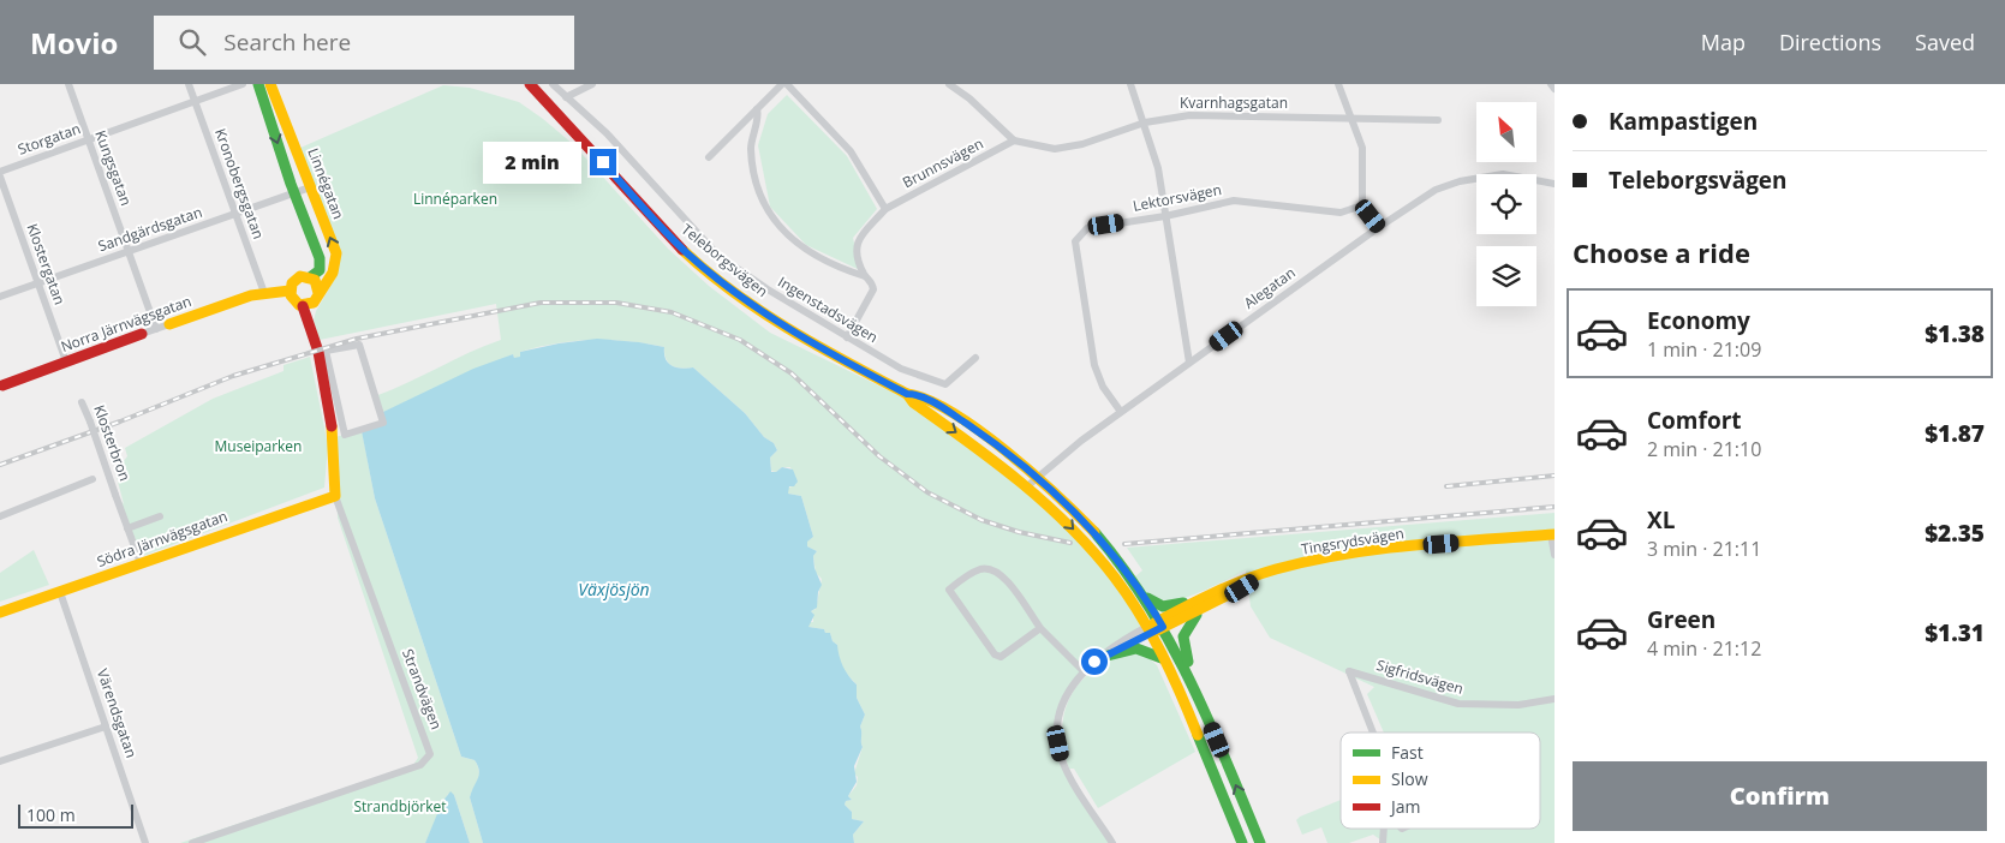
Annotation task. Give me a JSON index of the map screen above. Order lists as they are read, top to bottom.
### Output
{
  "streets": {
    "street": [
      "Kvarnhagsgatan",
      "Storgatan",
      "Brunnsvägen",
      "Kungsgatan",
      "Kronobergsgatan",
      "Linnégatan",
      "Lektorsvägen",
      "Sandgärdsgatan",
      "Teleborgsvägen",
      "Klostergatan",
      "Alegatan",
      "Ingenstadsvägen",
      "Norra Järnvägsgatan",
      "Klosterbron",
      "Södra Järnvägsgatan",
      "Tingsrydsvägen",
      "Sigfridsvägen",
      "Strandvägen",
      "Värendsgatan"
    ]
  },
  "crossings": [
    ["Kvarnhagsgatan", "Brunnsvägen"],
    ["Storgatan", "Kungsgatan"],
    ["Storgatan", "Kronobergsgatan"],
    ["Brunnsvägen", "Ingenstadsvägen"],
    ["Kungsgatan", "Sandgärdsgatan"],
    ["Kungsgatan", "Norra Järnvägsgatan"],
    ["Kronobergsgatan", "Sandgärdsgatan"],
    ["Kronobergsgatan", "Norra Järnvägsgatan"],
    ["Linnégatan", "Sandgärdsgatan"],
    ["Linnégatan", "Norra Järnvägsgatan"],
    ["Lektorsvägen", "Alegatan"],
    ["Sandgärdsgatan", "Klostergatan"],
    ["Teleborgsvägen", "Alegatan"],
    ["Teleborgsvägen", "Tingsrydsvägen"],
    ["Klostergatan", "Norra Järnvägsgatan"],
    ["Klosterbron", "Södra Järnvägsgatan"],
    ["Södra Järnvägsgatan", "Strandvägen"],
    ["Södra Järnvägsgatan", "Värendsgatan"]
  ],
  "water": ["Växjösjön"],
  "parks": ["Linnéparken", "Museiparken", "Strandbjörket"],
  "legend": ["Fast", "Slow", "Jam"],
  "scale_bar": "100 m",
  "north": "top left",
  "page": {
    "header": "Movio",
    "search": "Search here",
    "nav": ["Map", "Directions", "Saved"],
    "banner": ["Kampastigen", "Teleborgsvägen"],
    "bubble": "2 min",
    "heading": "Choose a ride",
    "list": [
      {
        "name": "Economy",
        "note": "1 min · 21:09",
        "value": "$1.38"
      },
      {
        "name": "Comfort",
        "note": "2 min · 21:10",
        "value": "$1.87"
      },
      {
        "name": "XL",
        "note": "3 min · 21:11",
        "value": "$2.35"
      },
      {
        "name": "Green",
        "note": "4 min · 21:12",
        "value": "$1.31"
      }
    ],
    "buttons": "Confirm",
    "scale": "100 m"
  }
}
